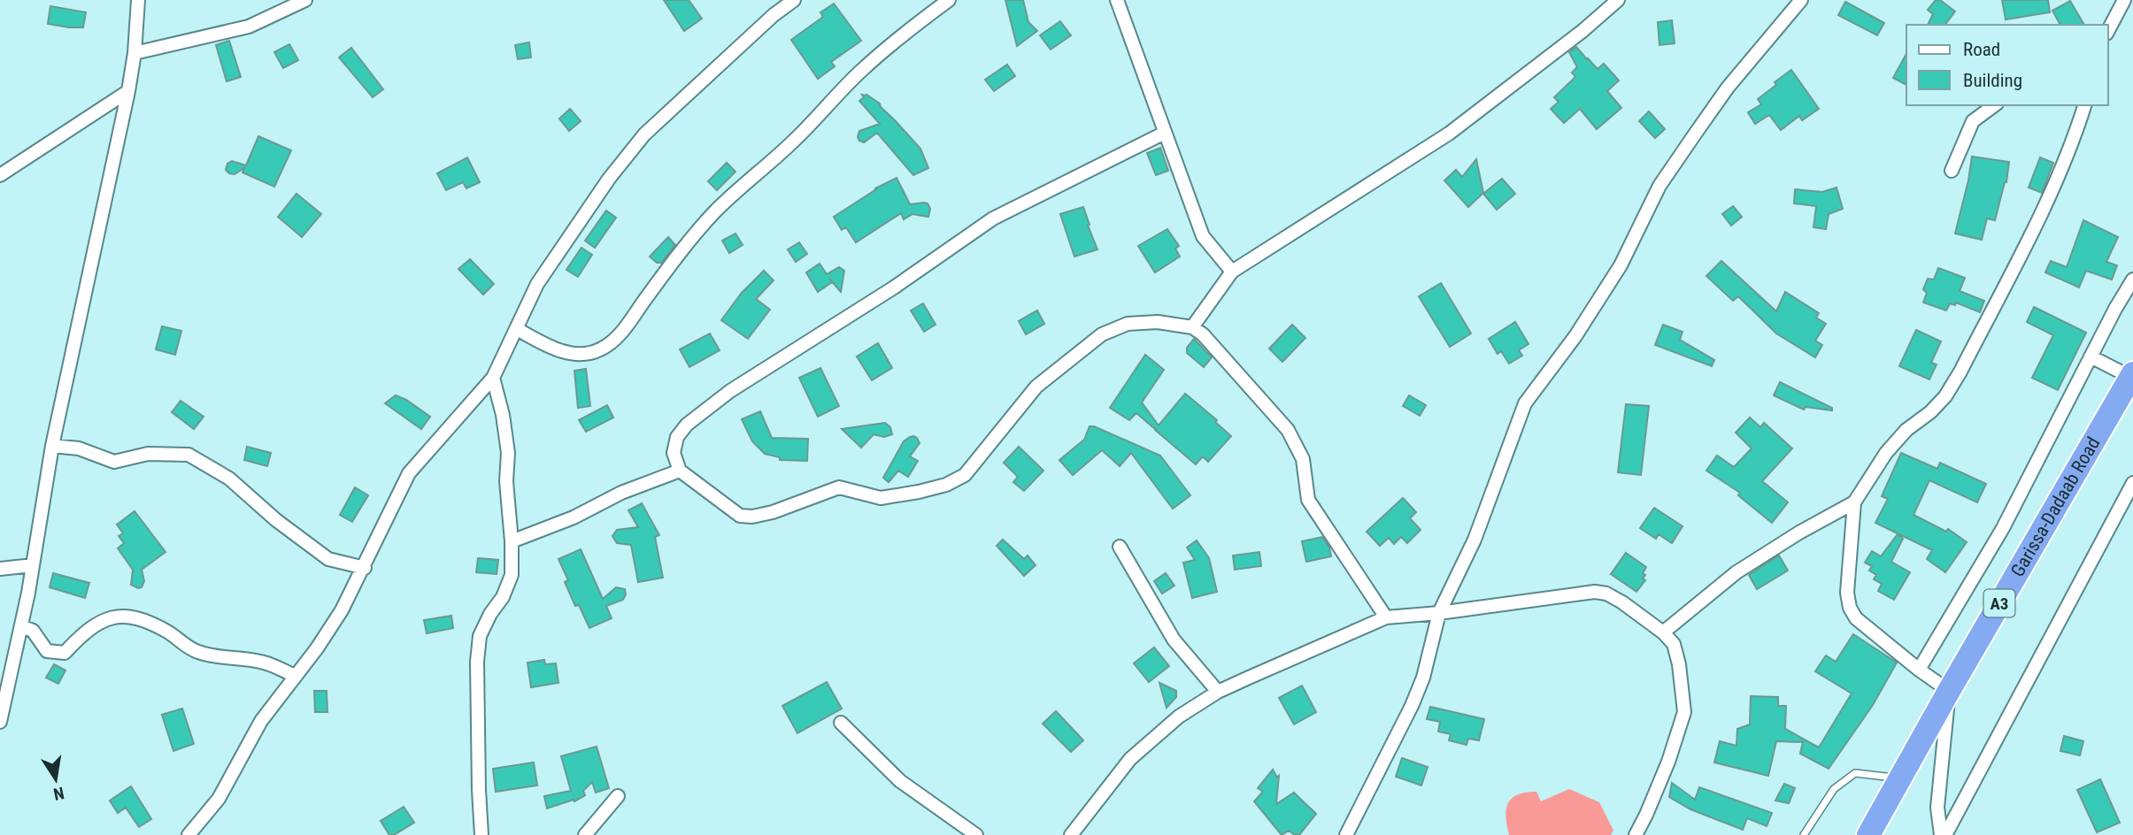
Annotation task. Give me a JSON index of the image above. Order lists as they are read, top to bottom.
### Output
{
  "streets": {
    "highway": ["Garissa-Dadaab Road", "A3"]
  },
  "legend": ["Road", "Building"],
  "north": "bottom"
}
